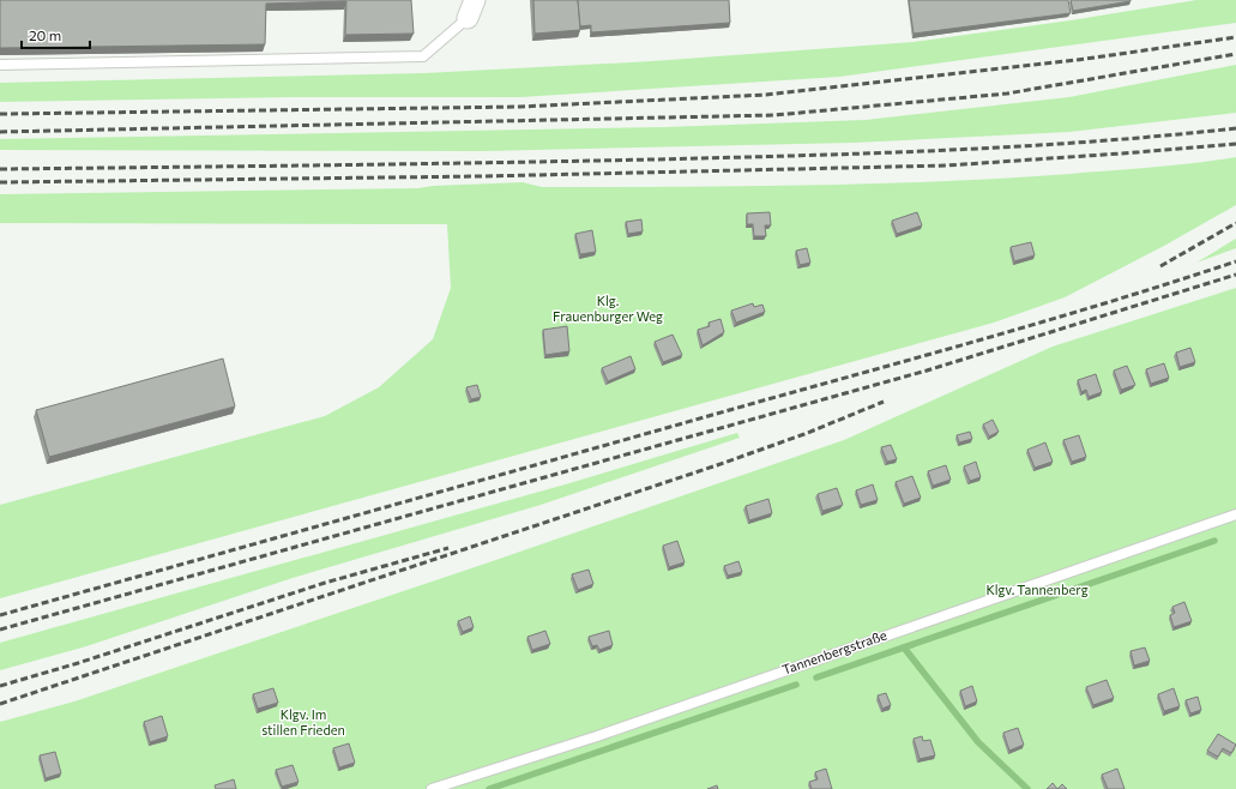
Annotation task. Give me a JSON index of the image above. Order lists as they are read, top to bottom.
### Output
{
  "streets": {
    "lane": ["Tannenbergstraße"]
  },
  "parks": ["Klg. Frauenburger Weg", "Klgv. Tannenberg", "Klgv. Im stillen Frieden"],
  "scale_bar": "20 m"
}
